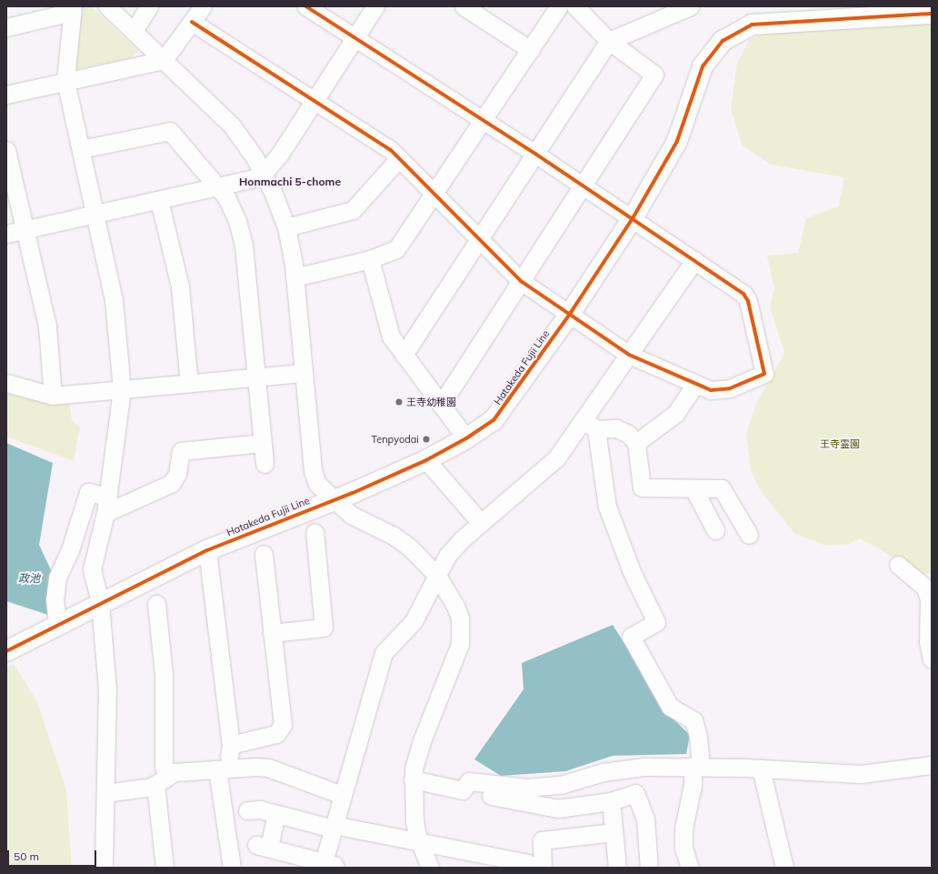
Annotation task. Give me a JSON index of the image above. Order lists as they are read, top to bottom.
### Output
{
  "streets": {
    "main road": ["Hatakeda Fujii Line"]
  },
  "districts": ["Honmachi 5-chome"],
  "water": ["政池"],
  "parks": ["王寺霊園"],
  "places": ["王寺幼稚園", "Tenpyodai"],
  "scale_bar": "50 m"
}
